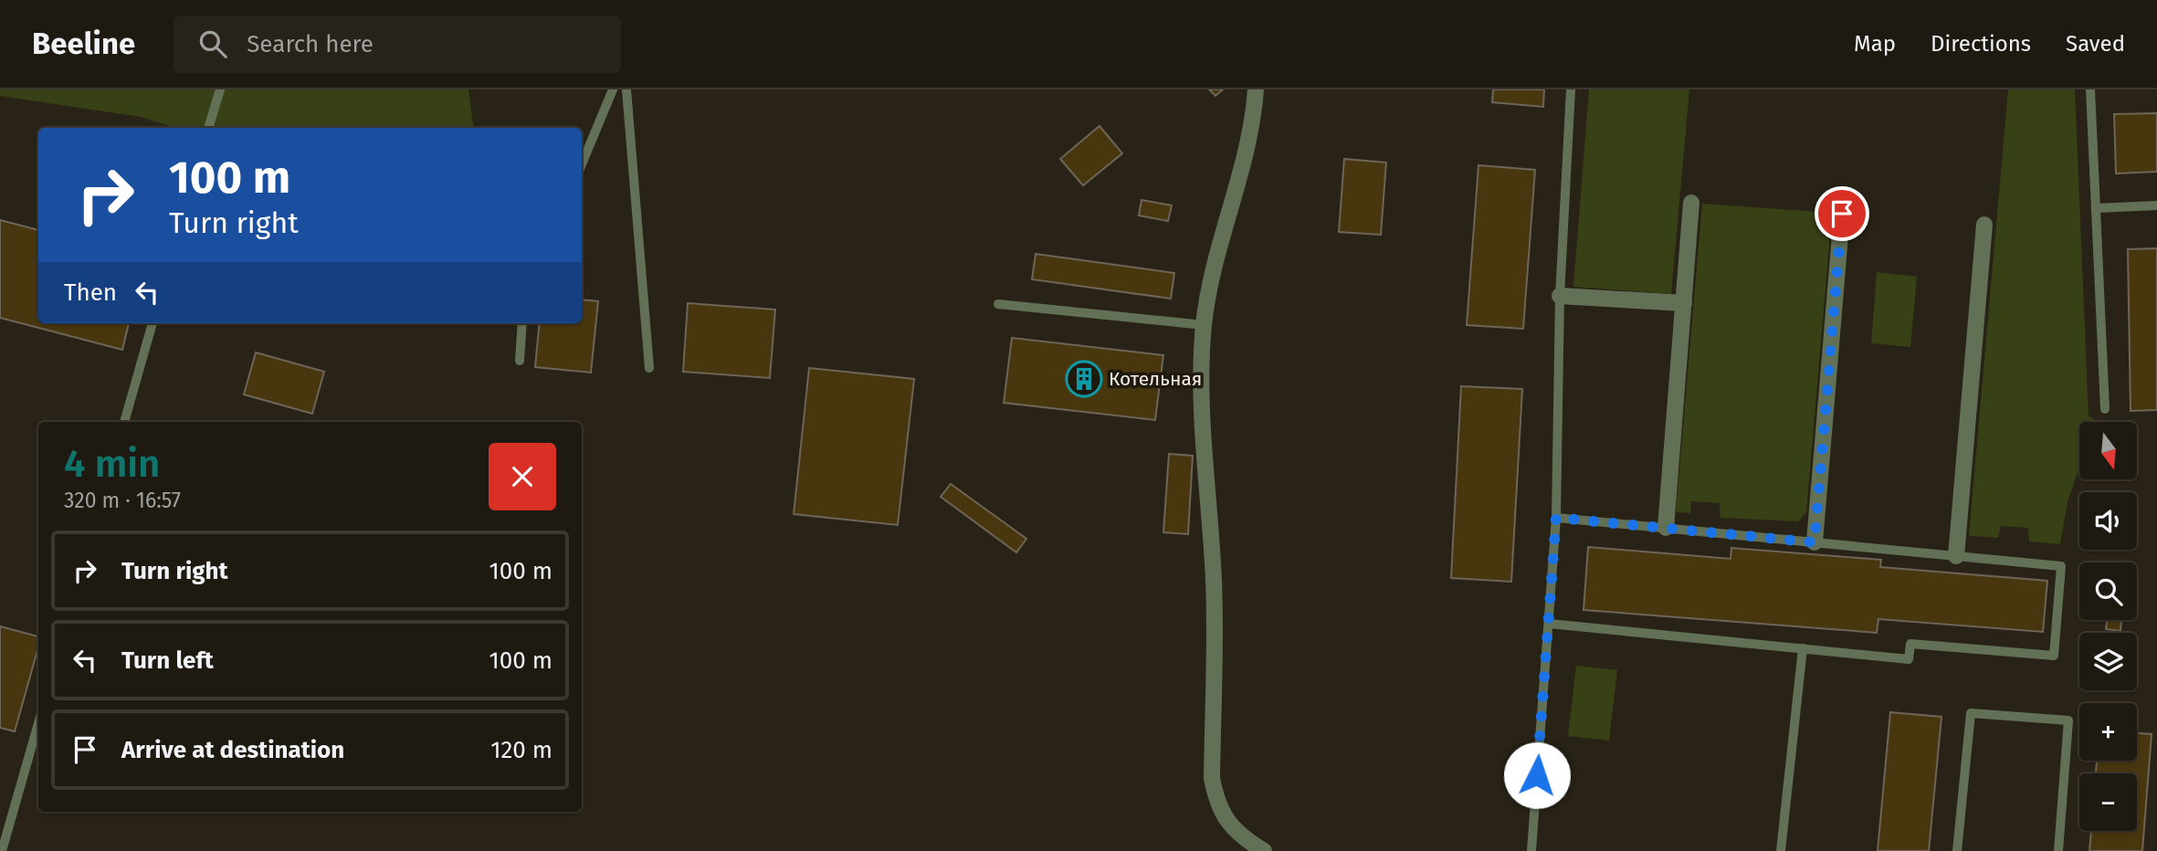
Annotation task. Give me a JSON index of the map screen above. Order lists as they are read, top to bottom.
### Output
{
  "places": {
    "building": ["Котельная"]
  },
  "north": "bottom",
  "page": {
    "header": "Beeline",
    "search": "Search here",
    "nav": ["Map", "Directions", "Saved"],
    "turn": ["100 m", "Turn right"],
    "then": "Then",
    "map_buttons": ["+", "−"],
    "heading": ["4 min", "320 m · 16:57"],
    "list": [
      {
        "name": "Turn right",
        "value": "100 m"
      },
      {
        "name": "Turn left",
        "value": "100 m"
      },
      {
        "name": "Arrive at destination",
        "value": "120 m"
      }
    ]
  }
}
